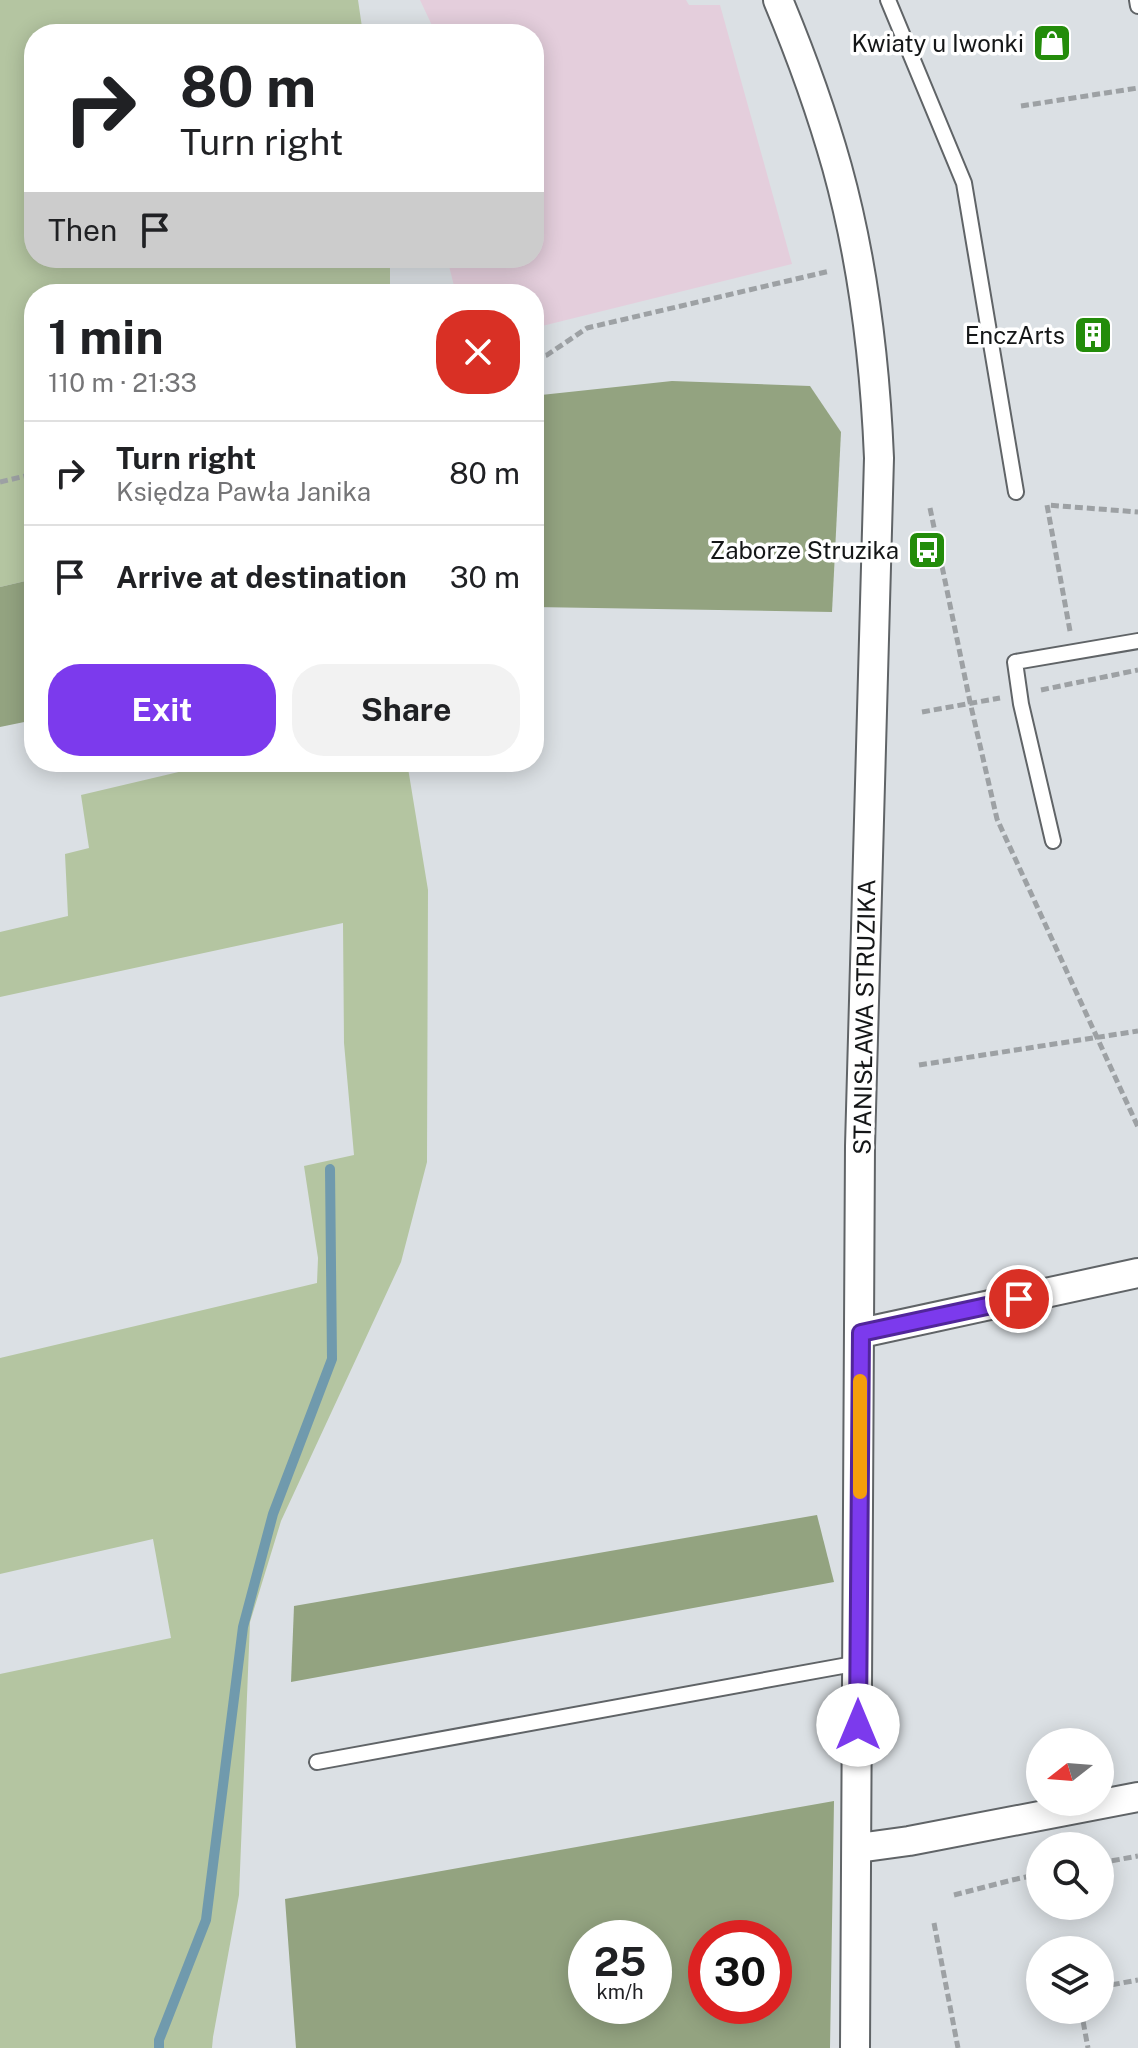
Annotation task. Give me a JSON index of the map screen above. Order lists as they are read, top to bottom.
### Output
{
  "streets": {
    "street": ["STANISŁAWA STRUZIKA"]
  },
  "places": {
    "shop": ["Kwiaty u Iwonki"],
    "building": ["EnczArts"],
    "bus stop": ["Zaborze Struzika"]
  },
  "north": "left",
  "page": {
    "turn": ["80 m", "Turn right"],
    "then": "Then",
    "heading": ["1 min", "110 m · 21:33"],
    "list": [
      {
        "name": "Turn right",
        "note": "Księdza Pawła Janika",
        "value": "80 m"
      },
      {
        "name": "Arrive at destination",
        "value": "30 m"
      }
    ],
    "buttons": ["Exit", "Share"],
    "speed": "25 km/h",
    "limit": "30"
  }
}
